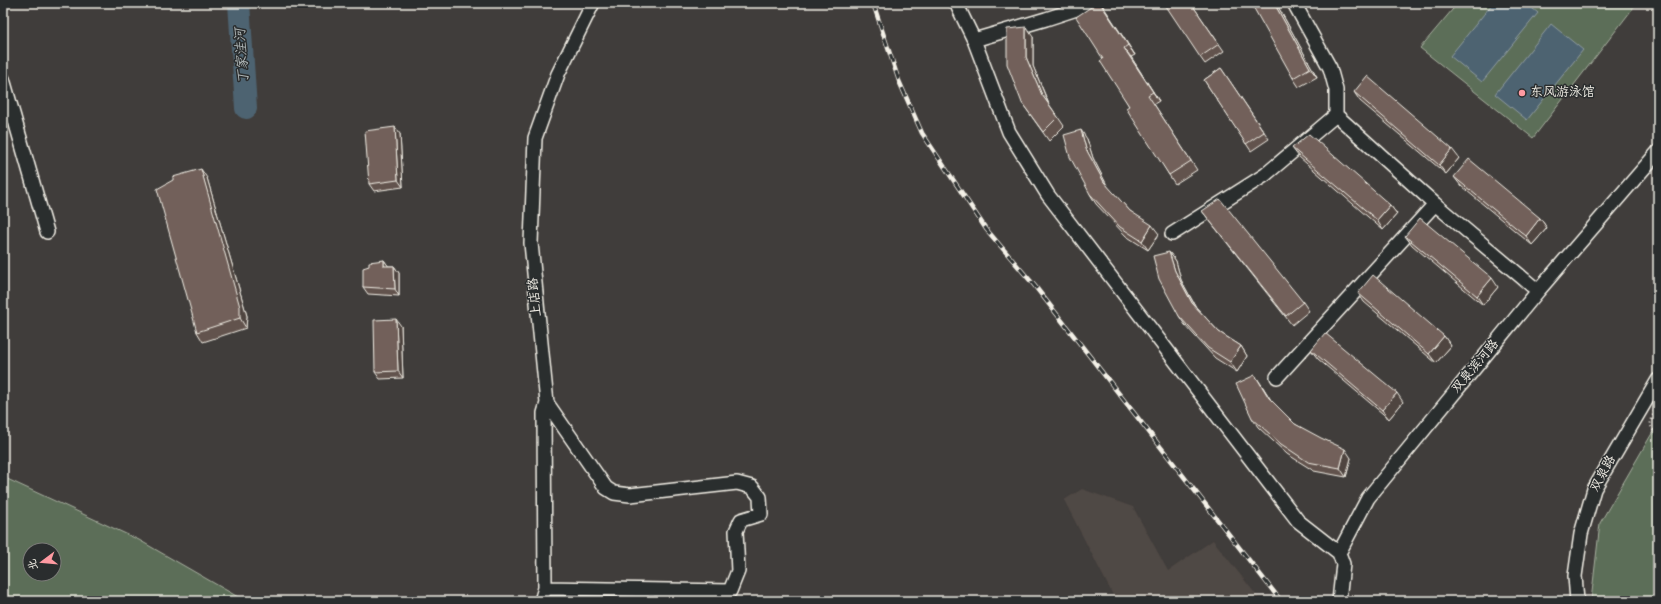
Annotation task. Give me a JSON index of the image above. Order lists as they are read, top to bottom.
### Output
{
  "streets": {
    "street": ["上店路", "双泉滨河路", "双泉路"]
  },
  "water": ["丁家洼河"],
  "places": ["东风游泳馆"],
  "north": "left"
}
